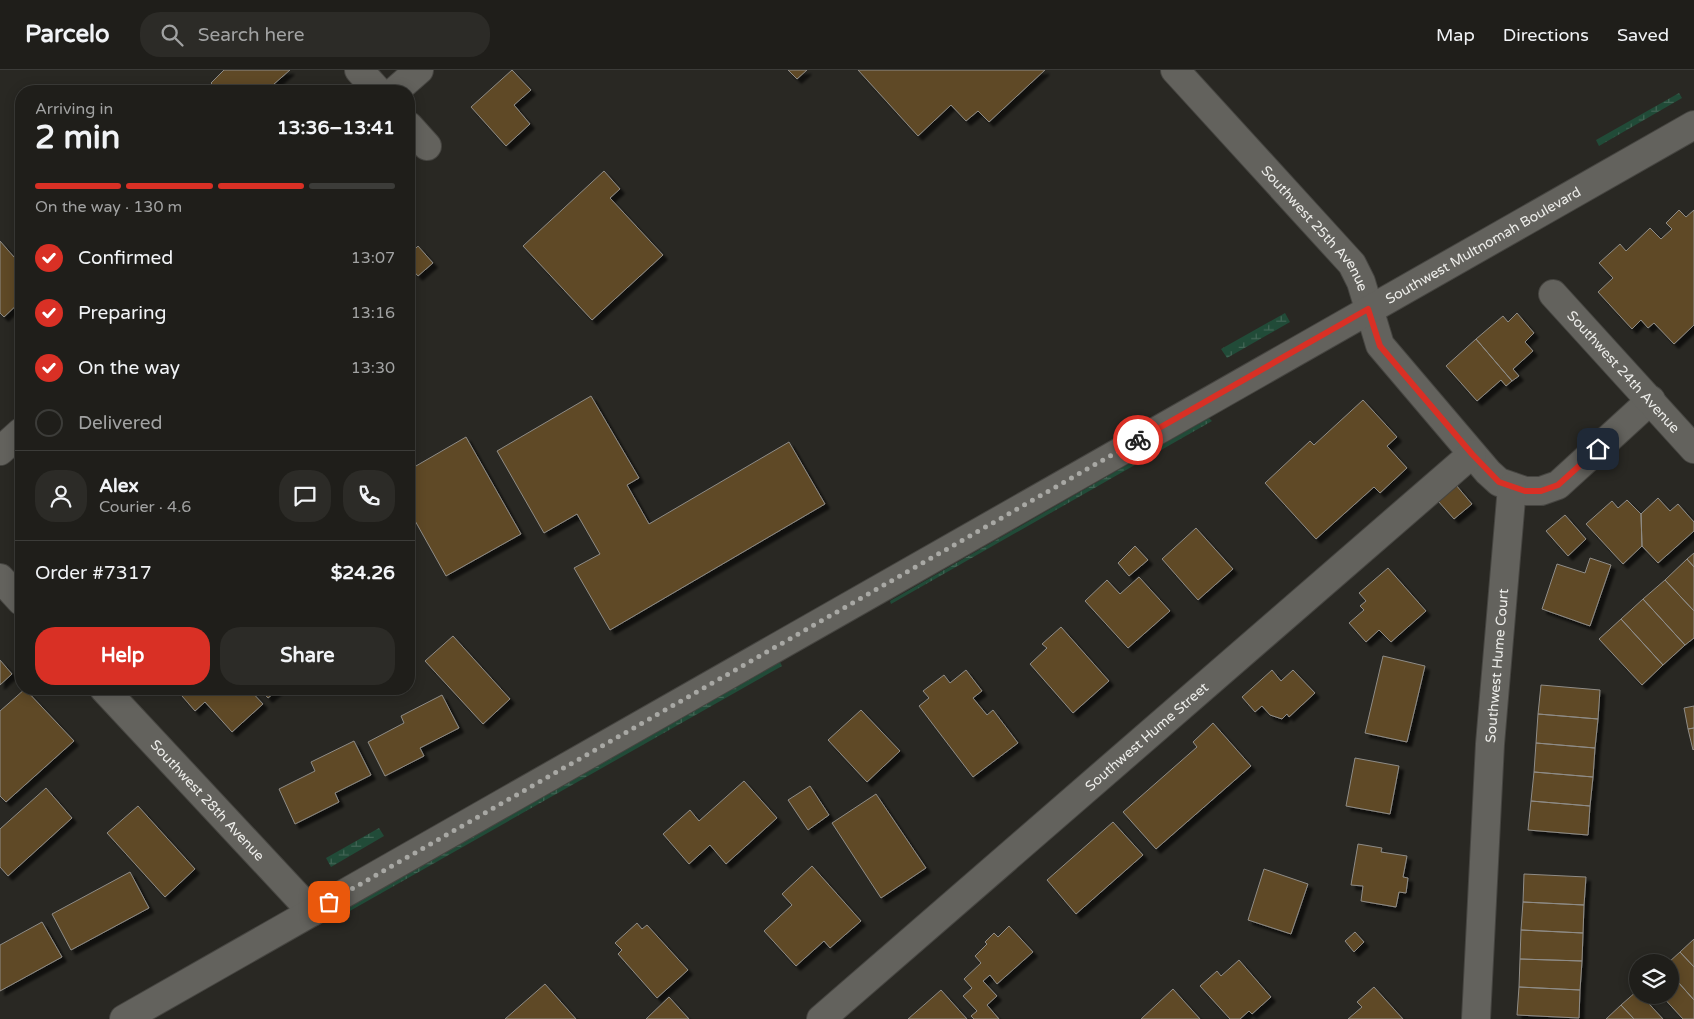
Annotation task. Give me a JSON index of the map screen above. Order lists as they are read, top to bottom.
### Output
{
  "streets": {
    "street": [
      "Southwest 25th Avenue",
      "Southwest Multnomah Boulevard",
      "Southwest 24th Avenue",
      "Southwest Hume Court",
      "Southwest Hume Street",
      "Southwest 28th Avenue"
    ]
  },
  "crossings": [
    ["Southwest 25th Avenue", "Southwest Multnomah Boulevard"],
    ["Southwest 25th Avenue", "Southwest Hume Court"],
    ["Southwest 25th Avenue", "Southwest Hume Street"],
    ["Southwest Multnomah Boulevard", "Southwest 28th Avenue"]
  ],
  "page": {
    "header": "Parcelo",
    "search": "Search here",
    "nav": ["Map", "Directions", "Saved"],
    "heading": ["2 min", "Arriving in", "13:36–13:41"],
    "panel": [
      "Alex",
      "Courier · 4.6",
      "Order #7317",
      "$24.26"
    ],
    "bar": "On the way · 130 m",
    "list": [
      ["Confirmed", "13:07"],
      ["Preparing", "13:16"],
      ["On the way", "13:30"],
      "Delivered"
    ],
    "buttons": ["Help", "Share"]
  }
}
